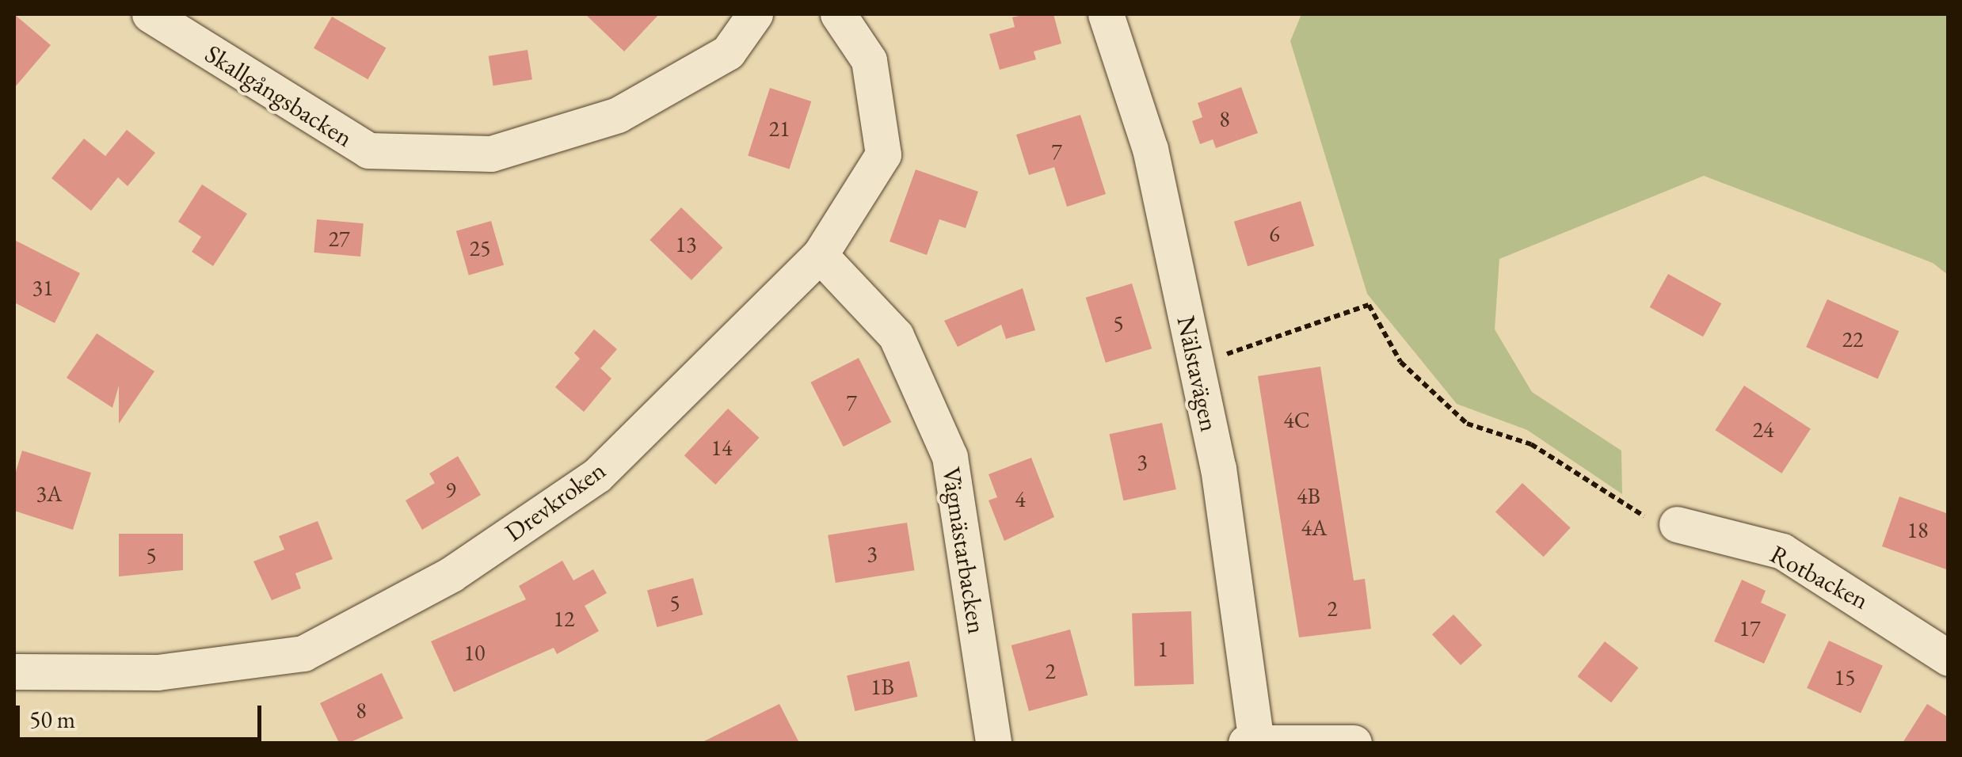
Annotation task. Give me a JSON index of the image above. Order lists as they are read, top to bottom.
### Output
{
  "streets": {
    "street": [
      "Skallgångsbacken",
      "Nälstavägen",
      "Drevkroken",
      "Vägmästarbacken",
      "Rotbacken"
    ]
  },
  "crossings": [
    ["Drevkroken", "Vägmästarbacken"]
  ],
  "house_numbers": [
    "8",
    "21",
    "7",
    "6",
    "27",
    "13",
    "25",
    "31",
    "5",
    "22",
    "7",
    "4C",
    "24",
    "14",
    "3",
    "9",
    "3A",
    "4B",
    "4",
    "4A",
    "18",
    "3",
    "5",
    "5",
    "2",
    "12",
    "17",
    "1",
    "10",
    "2",
    "15",
    "1B",
    "8"
  ],
  "scale_bar": "50 m"
}
